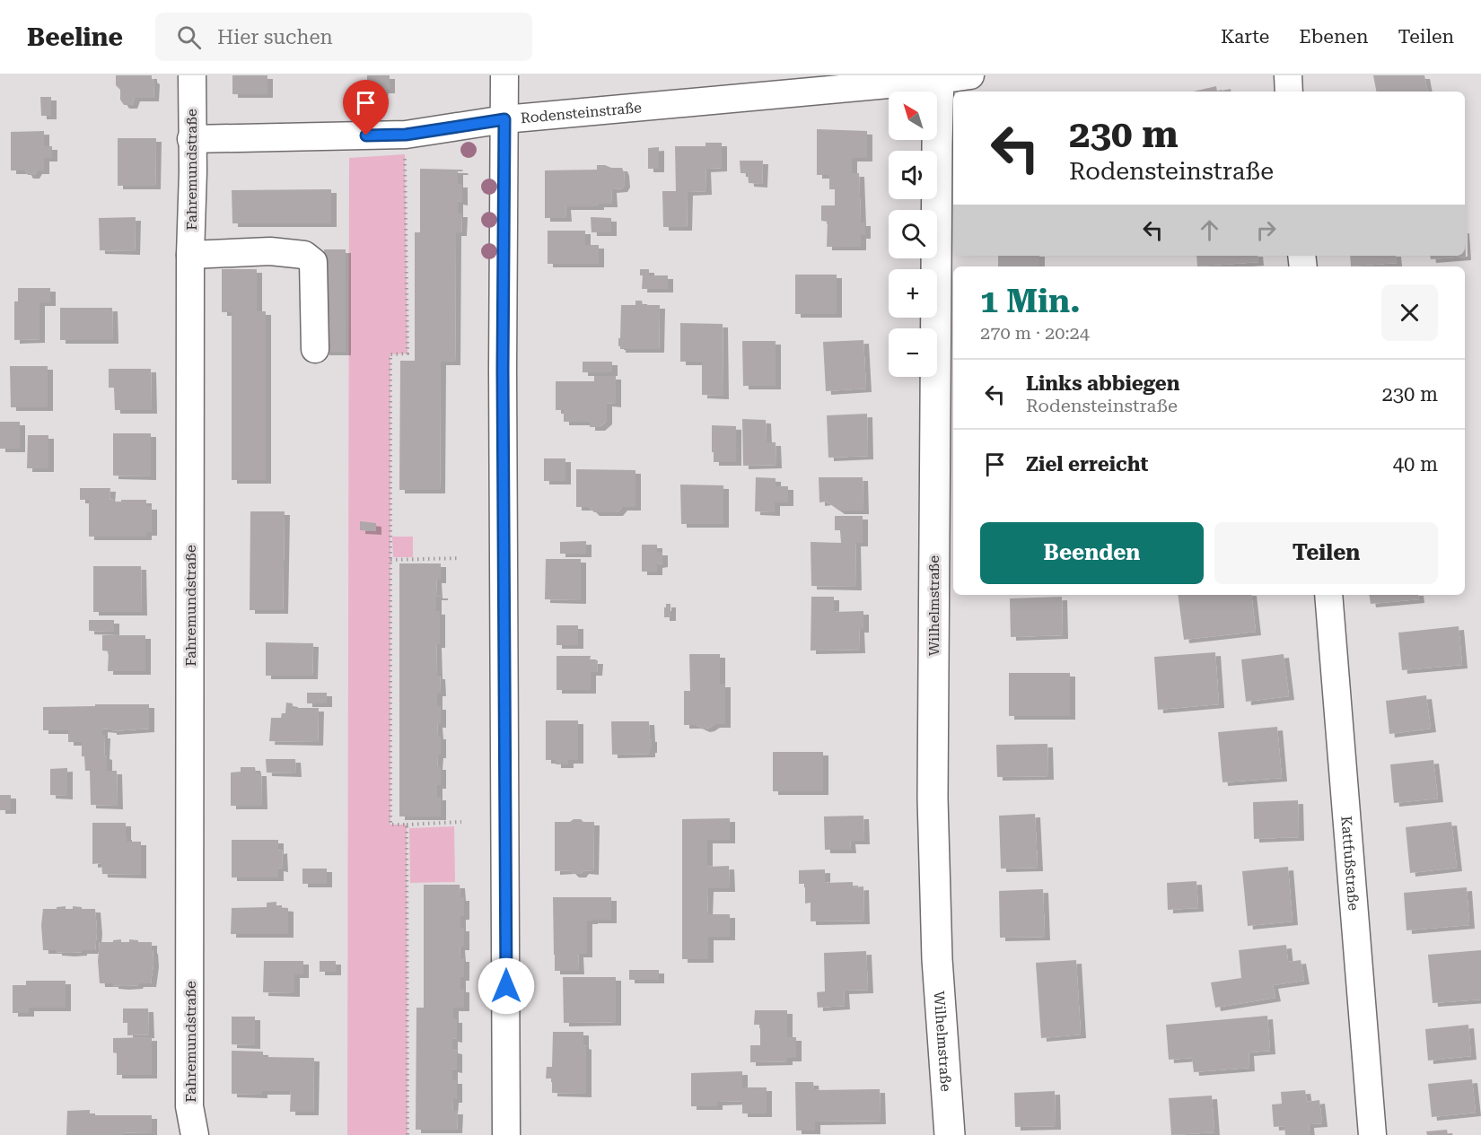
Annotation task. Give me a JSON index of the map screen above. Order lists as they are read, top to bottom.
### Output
{
  "streets": {
    "main road": ["Wilhelmstraße"],
    "street": ["Rodensteinstraße", "Fahremundstraße", "Kattfußstraße"]
  },
  "crossings": [
    ["Rodensteinstraße", "Fahremundstraße"],
    ["Rodensteinstraße", "Wilhelmstraße"]
  ],
  "north": "top left",
  "page": {
    "header": "Beeline",
    "search": "Hier suchen",
    "nav": ["Karte", "Ebenen", "Teilen"],
    "map_buttons": ["+", "−"],
    "turn": ["230 m", "Rodensteinstraße"],
    "heading": ["1 Min.", "270 m · 20:24"],
    "list": [
      {
        "name": "Links abbiegen",
        "note": "Rodensteinstraße",
        "value": "230 m"
      },
      {
        "name": "Ziel erreicht",
        "value": "40 m"
      }
    ],
    "buttons": ["Beenden", "Teilen"]
  }
}
